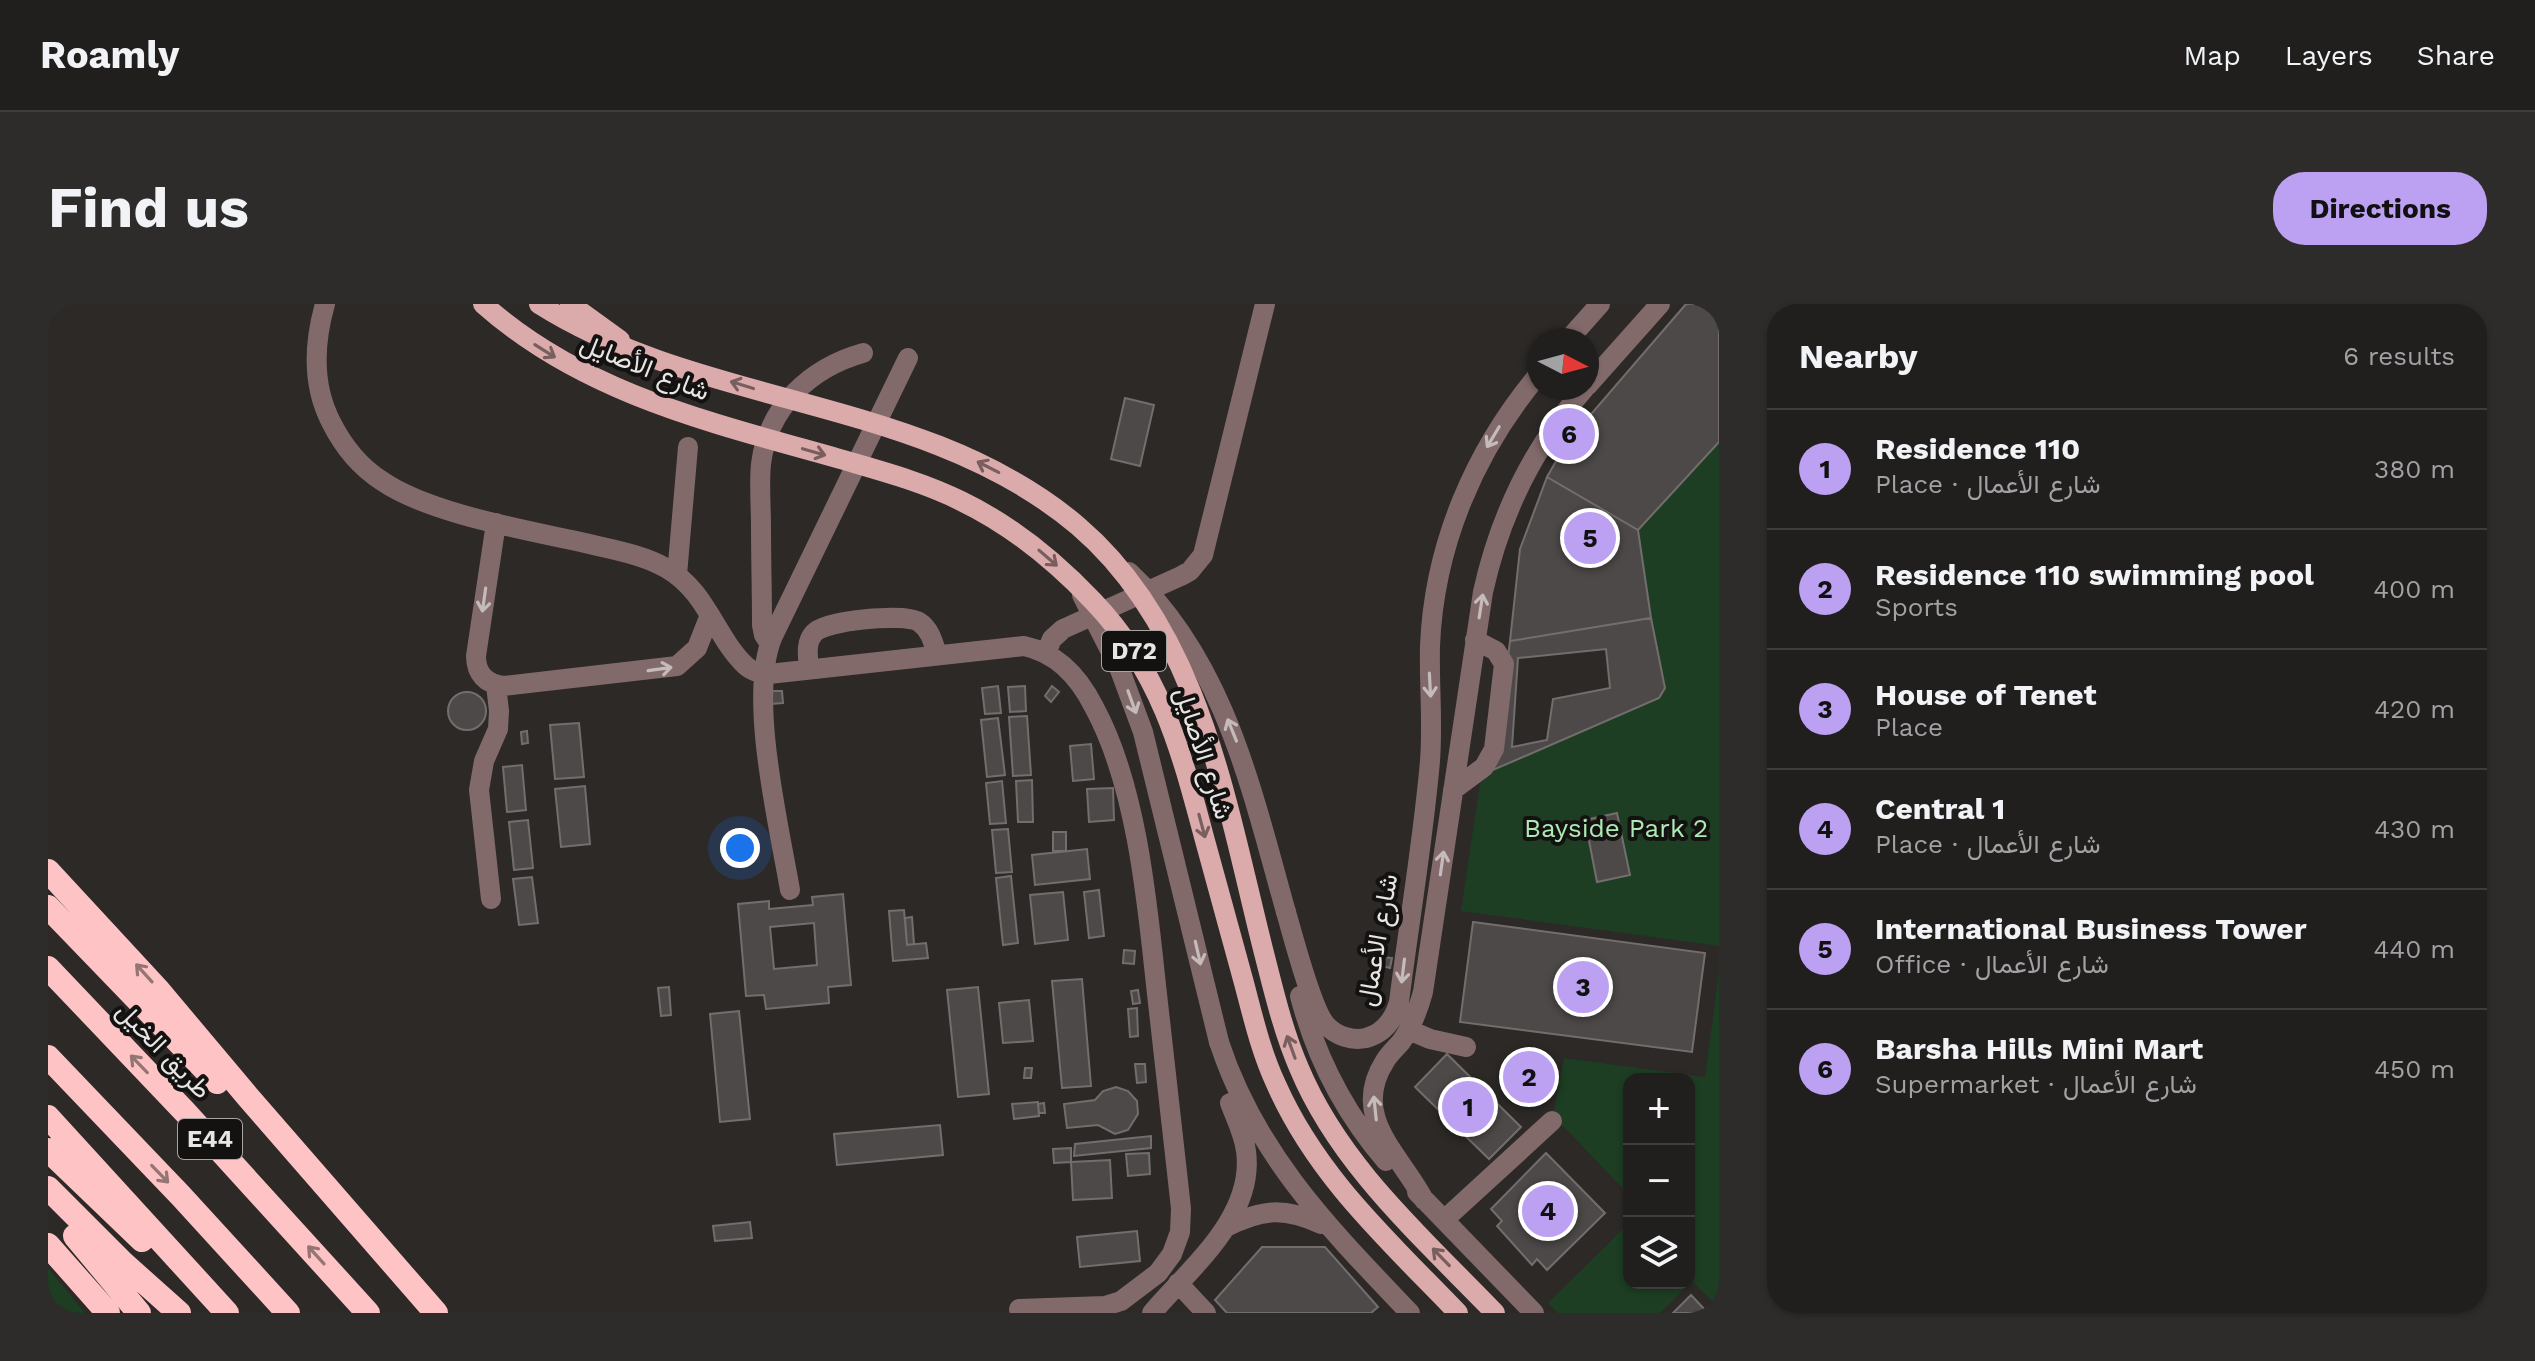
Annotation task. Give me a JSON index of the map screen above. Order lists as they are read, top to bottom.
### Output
{
  "streets": {
    "highway": ["طريق الخيل", "E44"],
    "main road": ["شارع الأصايل", "D72"],
    "street": ["شارع الأعمال"]
  },
  "crossings": [
    ["شارع الأصايل", "شارع الأعمال"]
  ],
  "parks": ["Bayside Park 2"],
  "north": "right",
  "page": {
    "header": "Roamly",
    "nav": ["Map", "Layers", "Share"],
    "buttons": "Directions",
    "title": "Find us",
    "heading": ["Nearby", "6 results"],
    "pins": [
      "6",
      "5",
      "3",
      "2",
      "1",
      "4"
    ],
    "list": [
      {
        "mark": "1",
        "name": "Residence 110",
        "note": "Place · شارع الأعمال",
        "value": "380 m"
      },
      {
        "mark": "2",
        "name": "Residence 110 swimming pool",
        "note": "Sports",
        "value": "400 m"
      },
      {
        "mark": "3",
        "name": "House of Tenet",
        "note": "Place",
        "value": "420 m"
      },
      {
        "mark": "4",
        "name": "Central 1",
        "note": "Place · شارع الأعمال",
        "value": "430 m"
      },
      {
        "mark": "5",
        "name": "International Business Tower",
        "note": "Office · شارع الأعمال",
        "value": "440 m"
      },
      {
        "mark": "6",
        "name": "Barsha Hills Mini Mart",
        "note": "Supermarket · شارع الأعمال",
        "value": "450 m"
      }
    ],
    "map_buttons": ["+", "−"]
  }
}
